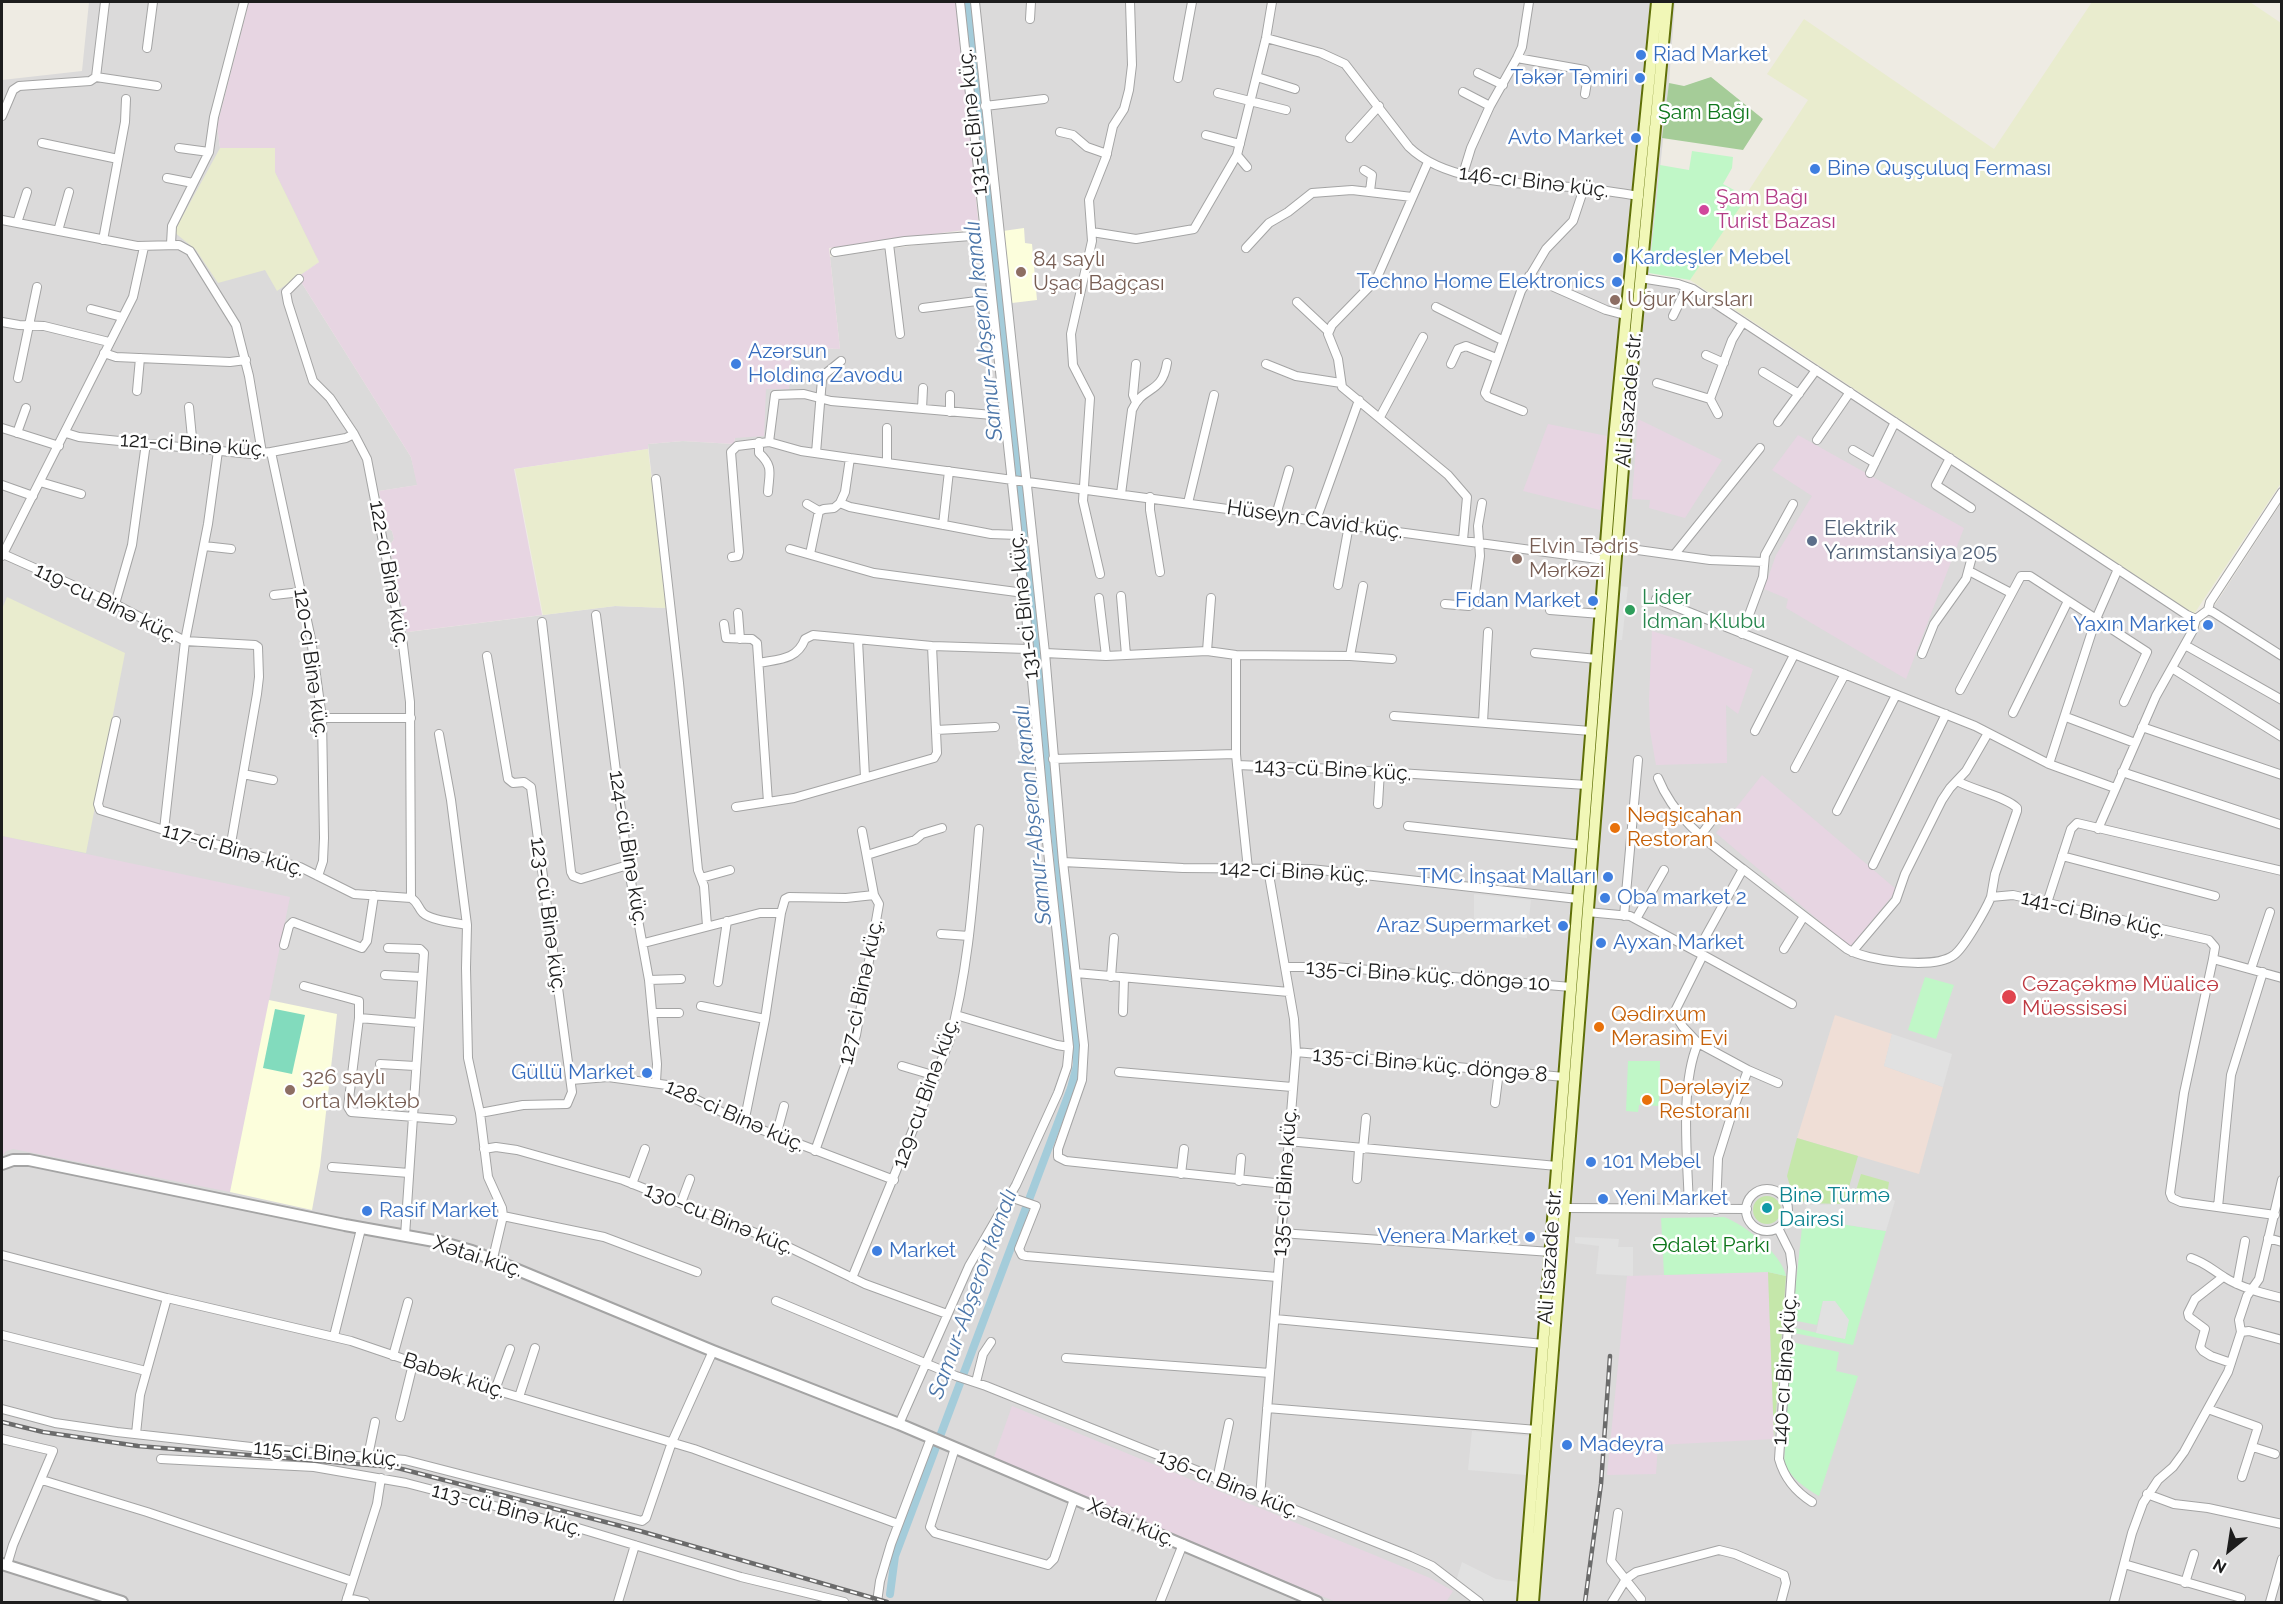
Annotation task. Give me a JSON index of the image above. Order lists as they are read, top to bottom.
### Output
{
  "streets": {
    "main road": ["Ali Isazade str."],
    "street": [
      "131-ci Binə küç.",
      "146-cı Binə küç.",
      "121-ci Binə küç.",
      "Hüseyn Cavid küç.",
      "122-ci Binə küç.",
      "119-cu Binə küç.",
      "120-ci Binə küç.",
      "143-cü Binə küç.",
      "124-cü Binə küç.",
      "117-ci Binə küç.",
      "142-ci Binə küç.",
      "141-ci Binə küç.",
      "123-cü Binə küç.",
      "135-ci Binə küç. döngə 10",
      "127-ci Binə küç.",
      "135-ci Binə küç. döngə 8",
      "129-cu Binə küç.",
      "128-ci Binə küç.",
      "135-ci Binə küç.",
      "130-cu Binə küç.",
      "Xətai küç.",
      "140-cı Binə küç.",
      "Babək küç.",
      "115-ci Binə küç.",
      "136-cı Binə küç.",
      "113-cü Binə küç."
    ]
  },
  "crossings": [
    ["131-ci Binə küç.", "Hüseyn Cavid küç."],
    ["131-ci Binə küç.", "130-cu Binə küç."],
    ["131-ci Binə küç.", "Xətai küç."],
    ["131-ci Binə küç.", "136-cı Binə küç."],
    ["146-cı Binə küç.", "Ali Isazade str."],
    ["Ali Isazade str.", "135-ci Binə küç. döngə 10"],
    ["Ali Isazade str.", "135-ci Binə küç. döngə 8"],
    ["121-ci Binə küç.", "122-ci Binə küç."],
    ["121-ci Binə küç.", "120-ci Binə küç."],
    ["122-ci Binə küç.", "117-ci Binə küç."],
    ["119-cu Binə küç.", "117-ci Binə küç."],
    ["120-ci Binə küç.", "117-ci Binə küç."],
    ["124-cü Binə küç.", "128-ci Binə küç."],
    ["142-ci Binə küç.", "135-ci Binə küç."],
    ["123-cü Binə küç.", "128-ci Binə küç."],
    ["135-ci Binə küç. döngə 10", "135-ci Binə küç."],
    ["127-ci Binə küç.", "128-ci Binə küç."],
    ["135-ci Binə küç. döngə 8", "135-ci Binə küç."],
    ["129-cu Binə küç.", "128-ci Binə küç."],
    ["129-cu Binə küç.", "130-cu Binə küç."],
    ["135-ci Binə küç.", "136-cı Binə küç."],
    ["Babək küç.", "115-ci Binə küç."]
  ],
  "water": ["Samur-Abşeron kanalı"],
  "parks": ["Şam Bağı", "Ədalət Parkı"],
  "places": [
    "Riad Market",
    "Təkər Təmiri",
    "Avto Market",
    "Binə Quşçuluq Ferması",
    "Şam Bağı Turist Bazası",
    "Kardeşler Mebel",
    "84 saylı Uşaq Bağçası",
    "Techno Home Elektronics",
    "Uğur Kursları",
    "Azərsun Holdinq Zavodu",
    "Elektrik Yarımstansiya 205",
    "Elvin Tədris Mərkəzi",
    "Fidan Market",
    "Lider İdman Klubu",
    "Yaxın Market",
    "Nəqşicahan Restoran",
    "TMC İnşaat Malları",
    "Oba market 2",
    "Araz Supermarket",
    "Ayxan Market",
    "Cəzaçəkmə Müalicə Müəssisəsi",
    "Qədirxum Mərasim Evi",
    "Güllü Market",
    "326 saylı orta Məktəb",
    "Dərələyiz Restoranı",
    "101 Mebel",
    "Yeni Market",
    "Binə Türmə Dairəsi",
    "Rasif Market",
    "Venera Market",
    "Market",
    "Madeyra"
  ],
  "north": "bottom left"
}
